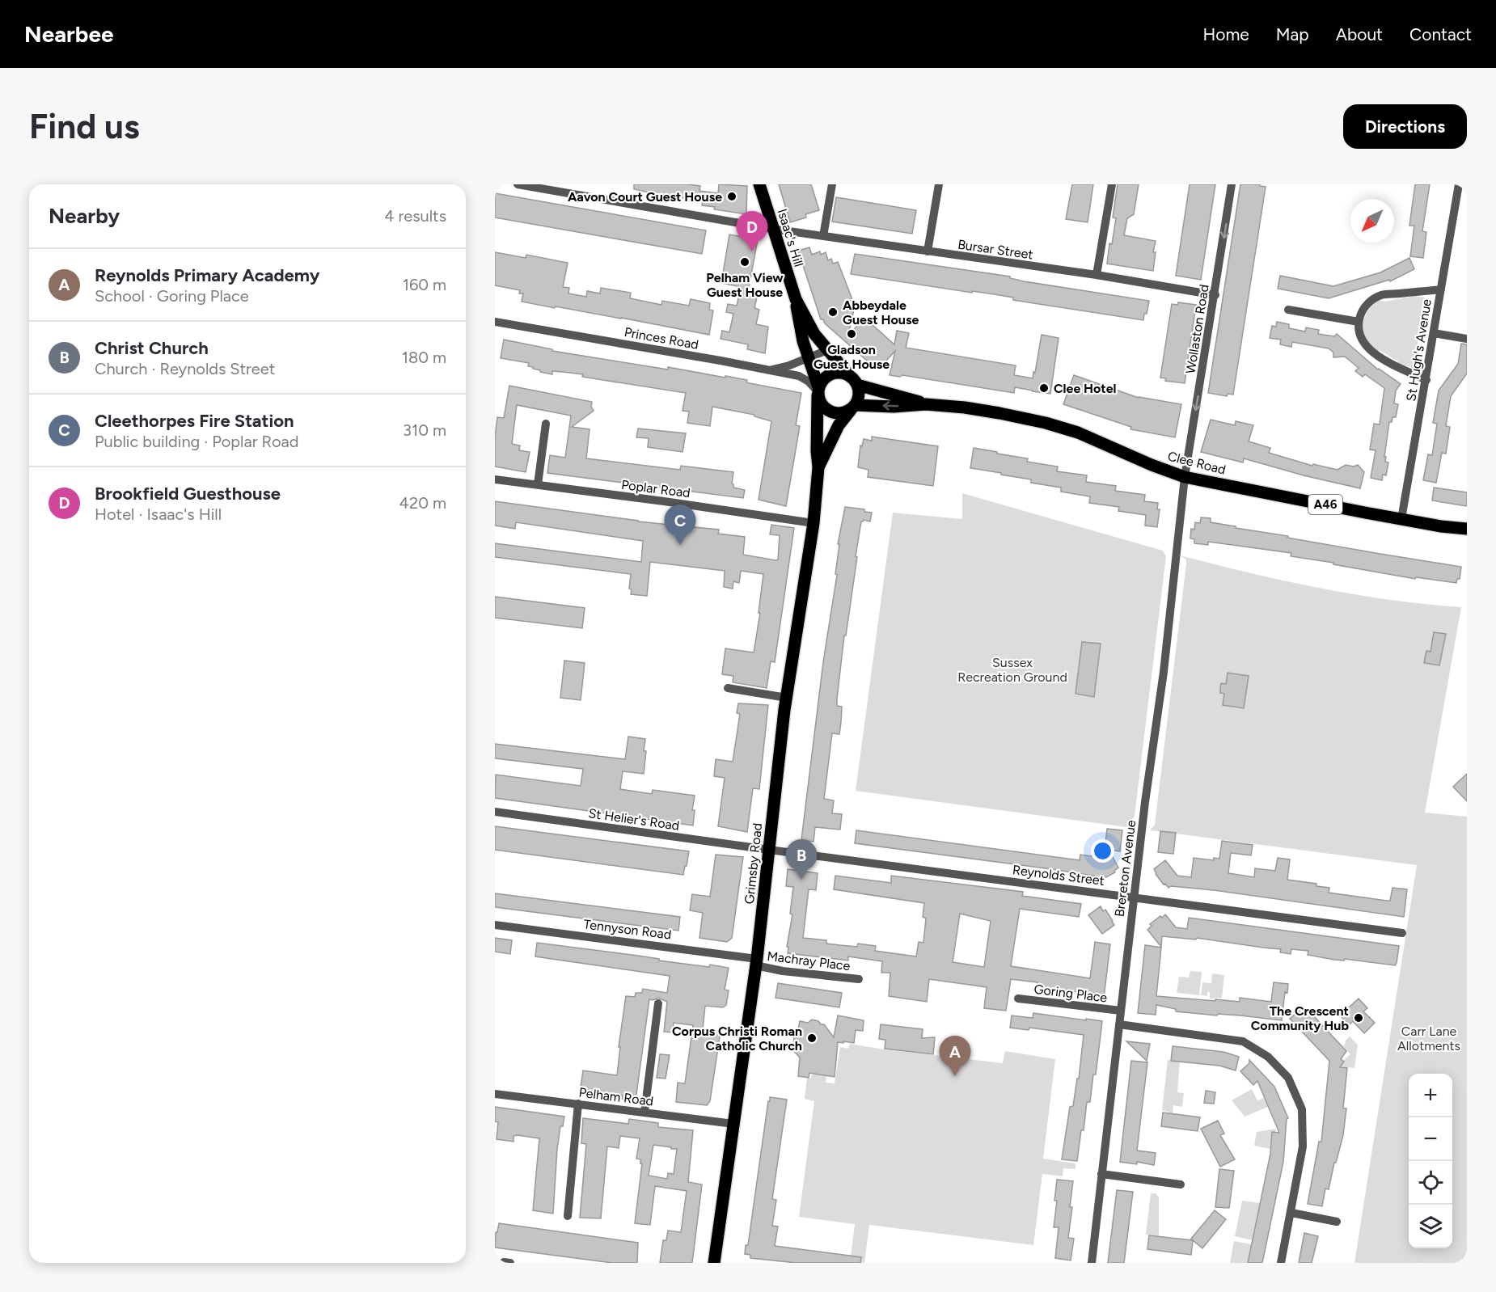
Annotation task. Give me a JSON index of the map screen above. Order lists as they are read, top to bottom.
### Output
{
  "streets": {
    "main road": [
      "Isaac's Hill",
      "Clee Road",
      "A46",
      "Grimsby Road"
    ],
    "street": [
      "Bursar Street",
      "Wollaston Road",
      "Princes Road",
      "St Hugh's Avenue",
      "Poplar Road",
      "St Helier's Road",
      "Brereton Avenue",
      "Reynolds Street",
      "Tennyson Road",
      "Machray Place",
      "Goring Place",
      "Pelham Road"
    ]
  },
  "crossings": [
    ["Isaac's Hill", "Bursar Street"],
    ["Isaac's Hill", "Princes Road"],
    ["Isaac's Hill", "Clee Road"],
    ["Isaac's Hill", "A46"],
    ["Isaac's Hill", "Grimsby Road"],
    ["Bursar Street", "Wollaston Road"],
    ["Wollaston Road", "Clee Road"],
    ["Wollaston Road", "Brereton Avenue"],
    ["Princes Road", "Clee Road"],
    ["Princes Road", "A46"],
    ["Princes Road", "Grimsby Road"],
    ["St Hugh's Avenue", "Clee Road"],
    ["Clee Road", "A46"],
    ["Clee Road", "Grimsby Road"],
    ["Clee Road", "Brereton Avenue"],
    ["Poplar Road", "Grimsby Road"],
    ["A46", "Grimsby Road"],
    ["St Helier's Road", "Grimsby Road"],
    ["St Helier's Road", "Reynolds Street"],
    ["Grimsby Road", "Reynolds Street"],
    ["Grimsby Road", "Tennyson Road"],
    ["Grimsby Road", "Machray Place"],
    ["Grimsby Road", "Pelham Road"],
    ["Brereton Avenue", "Reynolds Street"],
    ["Brereton Avenue", "Goring Place"],
    ["Tennyson Road", "Machray Place"]
  ],
  "one_way": ["Wollaston Road"],
  "parks": ["Sussex Recreation Ground", "Carr Lane Allotments"],
  "places": [
    "Aavon Court Guest House",
    "Pelham View Guest House",
    "Abbeydale Guest House",
    "Gladson Guest House",
    "Clee Hotel",
    "The Crescent Community Hub",
    "Corpus Christi Roman Catholic Church"
  ],
  "north": "bottom left",
  "page": {
    "header": "Nearbee",
    "nav": [
      "Home",
      "Map",
      "About",
      "Contact"
    ],
    "buttons": "Directions",
    "title": "Find us",
    "heading": ["Nearby", "4 results"],
    "pins": [
      "D",
      "C",
      "B",
      "A"
    ],
    "list": [
      {
        "mark": "A",
        "name": "Reynolds Primary Academy",
        "note": "School · Goring Place",
        "value": "160 m"
      },
      {
        "mark": "B",
        "name": "Christ Church",
        "note": "Church · Reynolds Street",
        "value": "180 m"
      },
      {
        "mark": "C",
        "name": "Cleethorpes Fire Station",
        "note": "Public building · Poplar Road",
        "value": "310 m"
      },
      {
        "mark": "D",
        "name": "Brookfield Guesthouse",
        "note": "Hotel · Isaac's Hill",
        "value": "420 m"
      }
    ],
    "map_buttons": ["+", "−"]
  }
}
